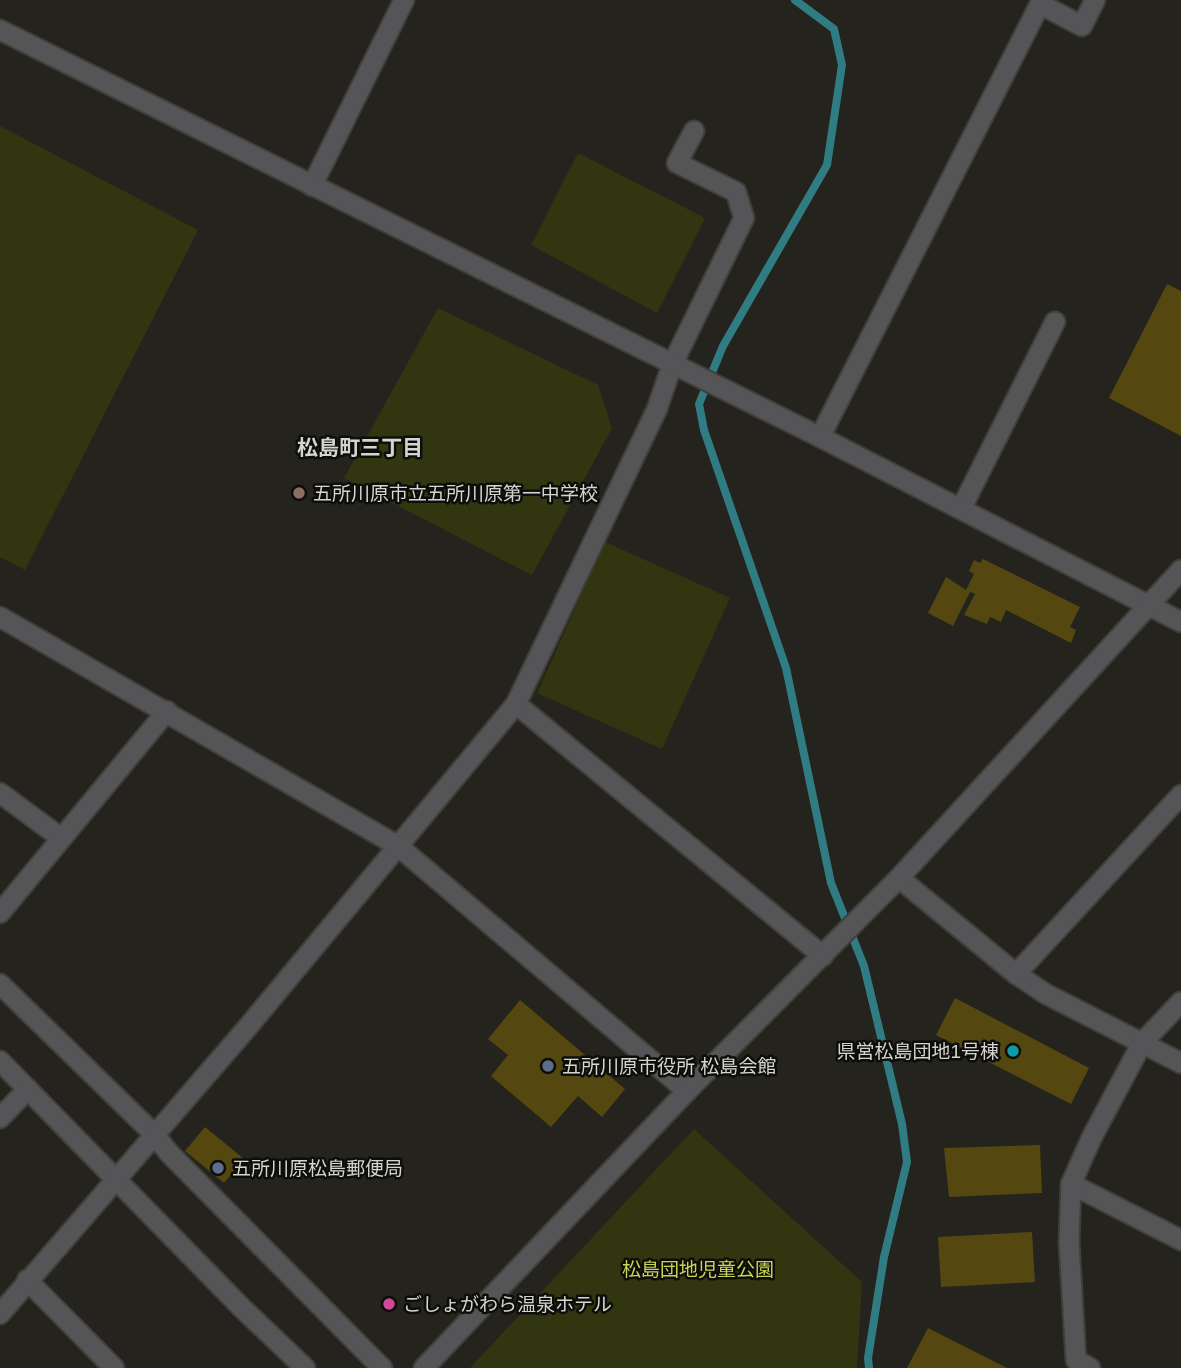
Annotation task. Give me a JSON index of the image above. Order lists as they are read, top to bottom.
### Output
{
  "districts": ["松島町三丁目"],
  "parks": ["松島団地児童公園"],
  "places": [
    "五所川原市立五所川原第一中学校",
    "県営松島団地1号棟",
    "五所川原市役所 松島会館",
    "五所川原松島郵便局",
    "ごしょがわら温泉ホテル"
  ]
}
